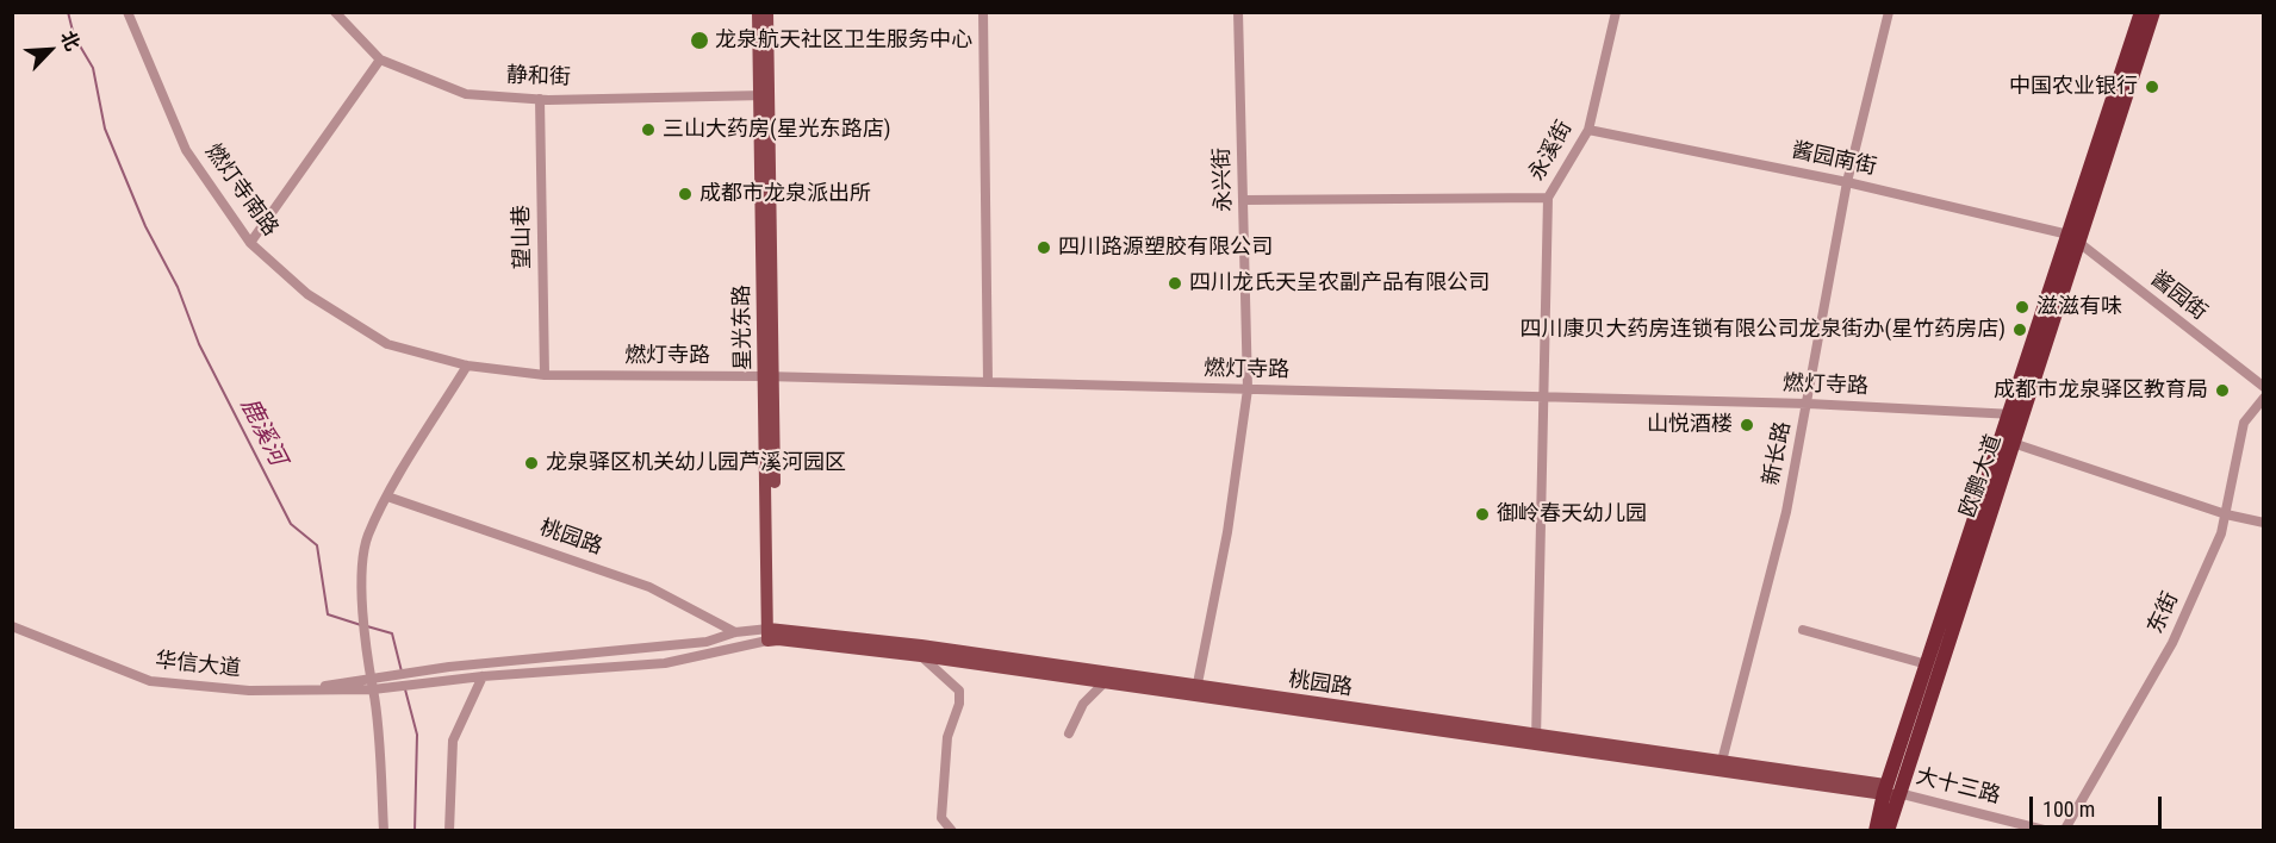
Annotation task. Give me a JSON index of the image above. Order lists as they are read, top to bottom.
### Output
{
  "streets": {
    "highway": ["欧鹏大道"],
    "main road": ["星光东路", "桃园路"],
    "street": [
      "静和街",
      "永溪街",
      "酱园南街",
      "永兴街",
      "燃灯寺南路",
      "望山巷",
      "酱园街",
      "燃灯寺路",
      "新长路",
      "东街",
      "华信大道",
      "大十三路"
    ]
  },
  "crossings": [
    ["静和街", "望山巷"],
    ["静和街", "星光东路"],
    ["永溪街", "酱园南街"],
    ["永溪街", "燃灯寺路"],
    ["永溪街", "桃园路"],
    ["酱园南街", "酱园街"],
    ["酱园南街", "新长路"],
    ["酱园南街", "欧鹏大道"],
    ["永兴街", "燃灯寺路"],
    ["永兴街", "桃园路"],
    ["燃灯寺南路", "燃灯寺路"],
    ["望山巷", "燃灯寺路"],
    ["酱园街", "欧鹏大道"],
    ["星光东路", "燃灯寺路"],
    ["星光东路", "桃园路"],
    ["燃灯寺路", "新长路"],
    ["燃灯寺路", "欧鹏大道"],
    ["新长路", "桃园路"],
    ["欧鹏大道", "桃园路"],
    ["欧鹏大道", "大十三路"],
    ["桃园路", "华信大道"],
    ["桃园路", "大十三路"]
  ],
  "water": ["鹿溪河"],
  "places": [
    "龙泉航天社区卫生服务中心",
    "中国农业银行",
    "三山大药房(星光东路店)",
    "成都市龙泉派出所",
    "四川路源塑胶有限公司",
    "四川龙氏天呈农副产品有限公司",
    "滋滋有味",
    "四川康贝大药房连锁有限公司龙泉街办(星竹药房店)",
    "成都市龙泉驿区教育局",
    "山悦酒楼",
    "龙泉驿区机关幼儿园芦溪河园区",
    "御岭春天幼儿园"
  ],
  "scale_bar": "100 m",
  "north": "top right"
}
